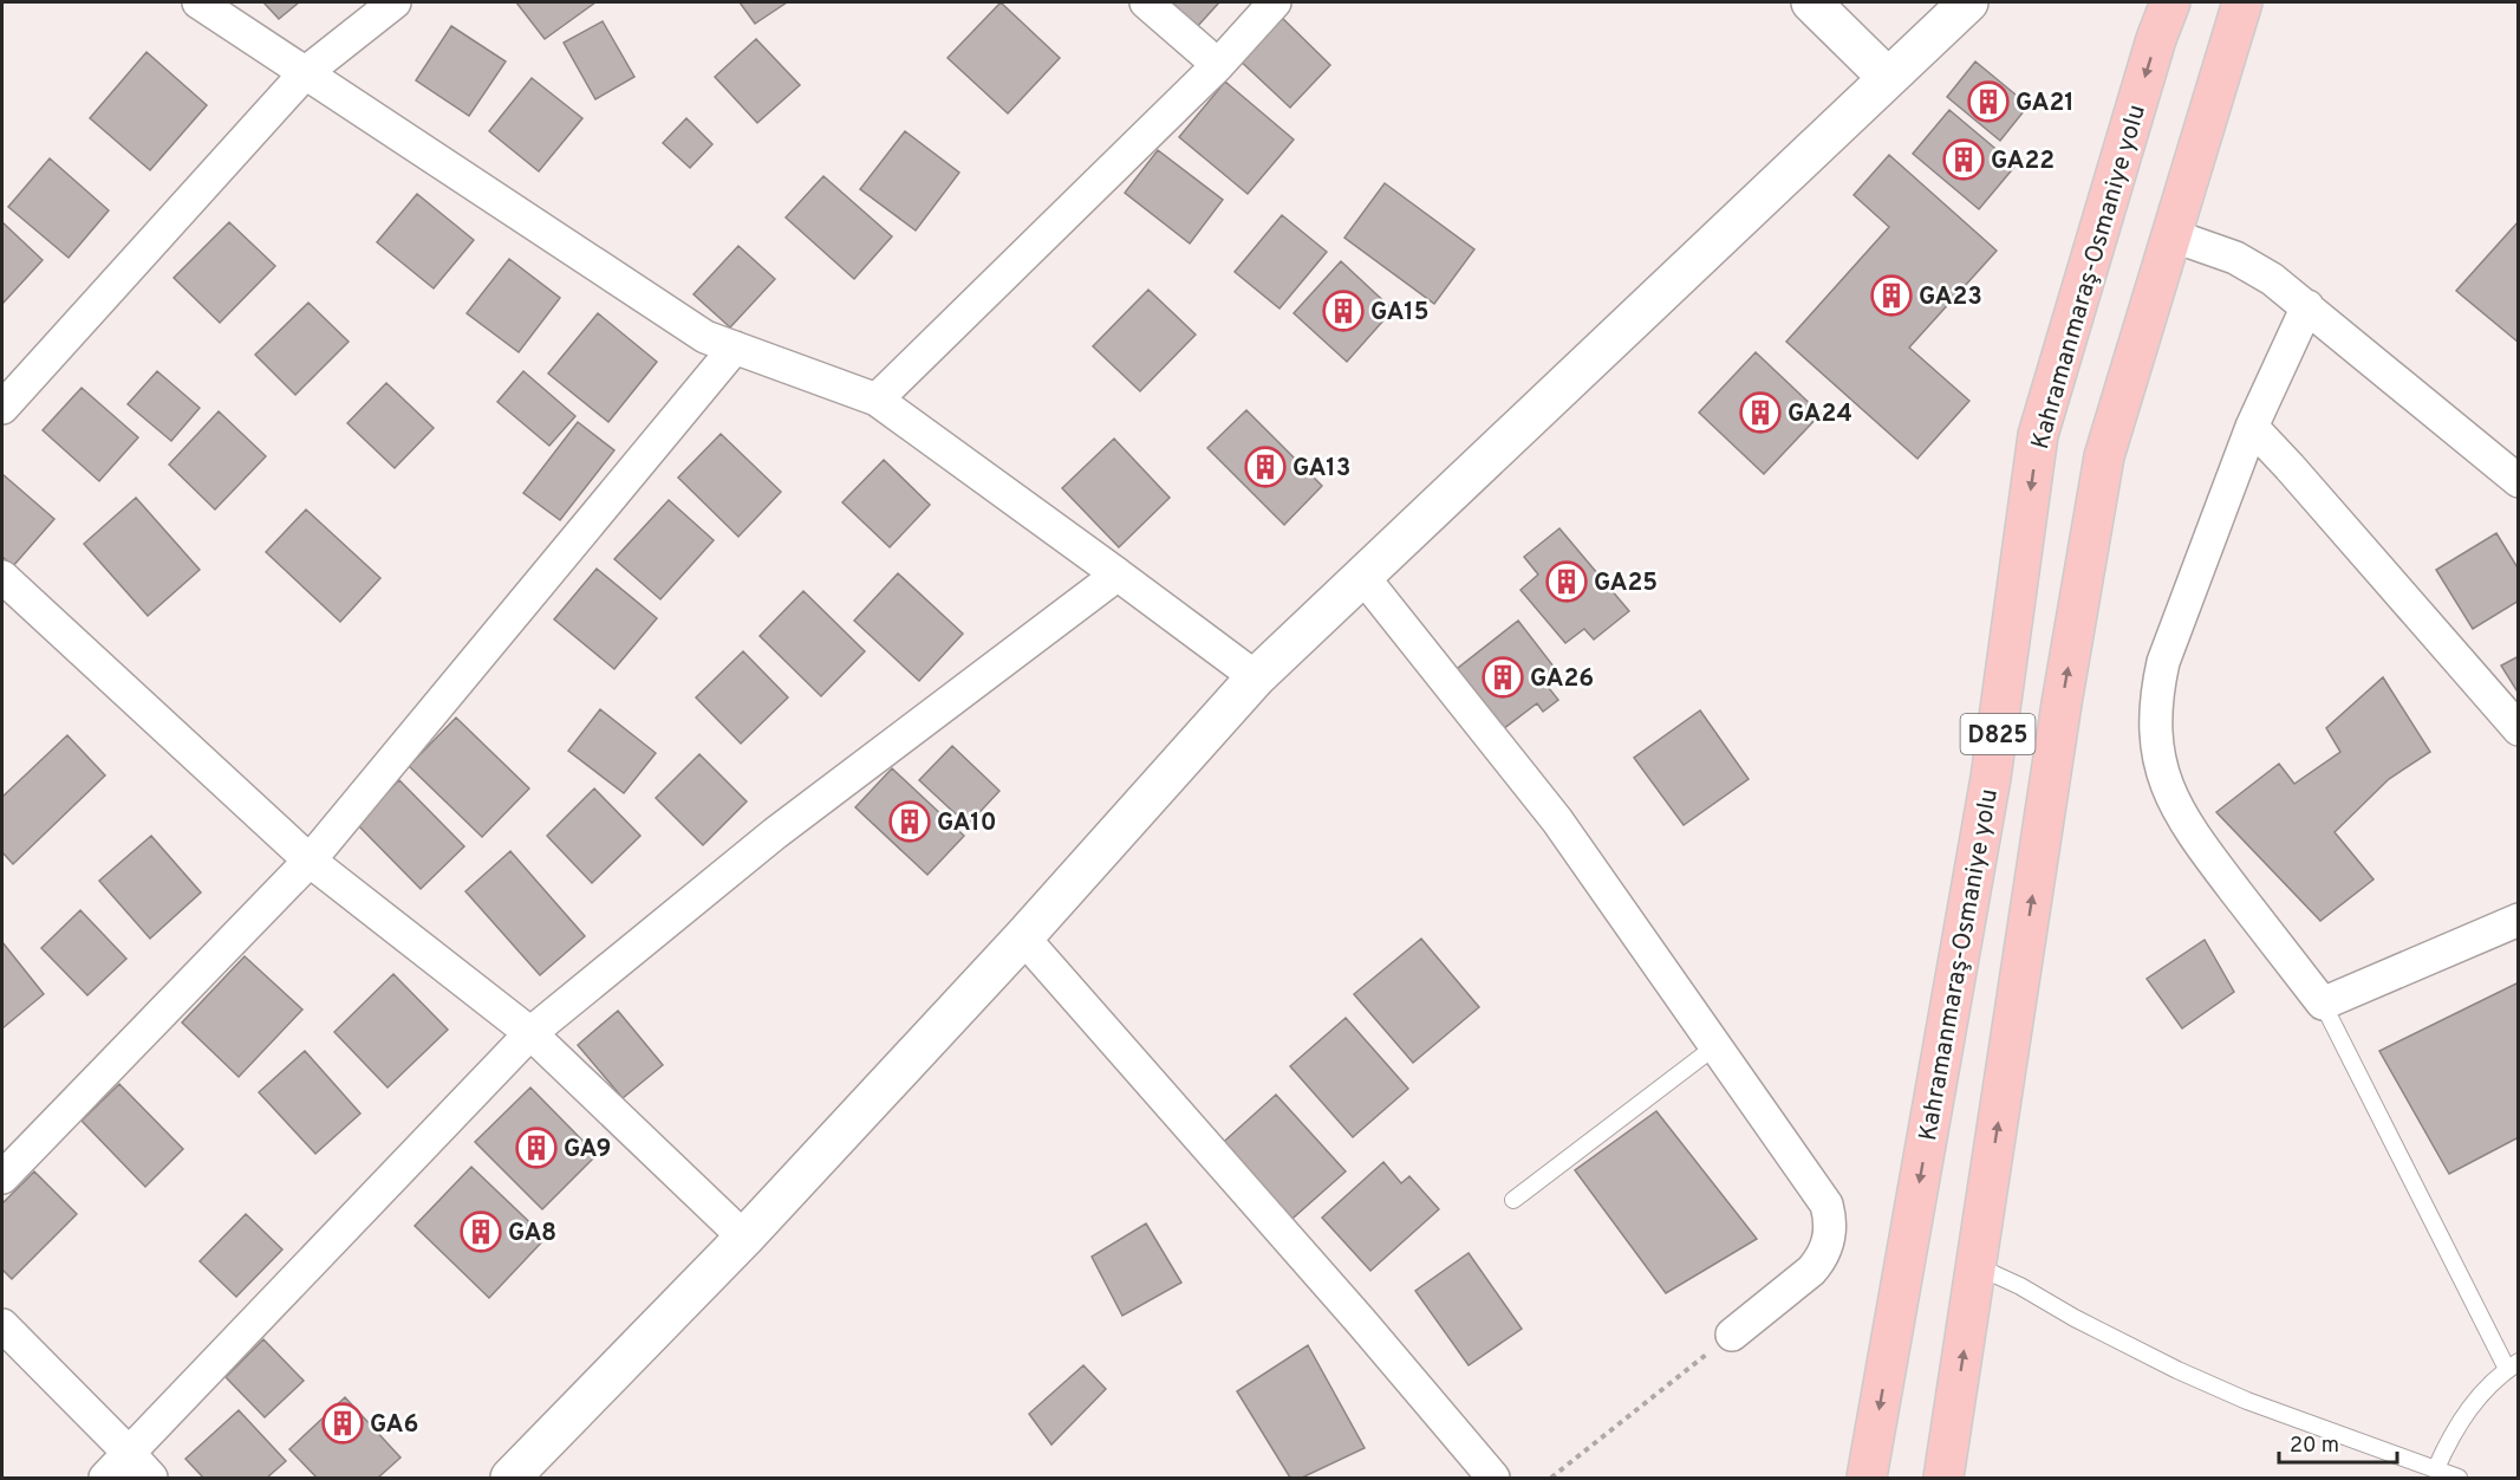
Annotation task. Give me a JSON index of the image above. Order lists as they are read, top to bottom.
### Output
{
  "streets": {
    "highway": ["Kahramanmaraş-Osmaniye yolu", "D825"]
  },
  "places": {
    "building": [
      "GA21",
      "GA22",
      "GA23",
      "GA15",
      "GA24",
      "GA13",
      "GA25",
      "GA26",
      "GA10",
      "GA9",
      "GA8",
      "GA6"
    ]
  },
  "scale_bar": "20 m"
}
